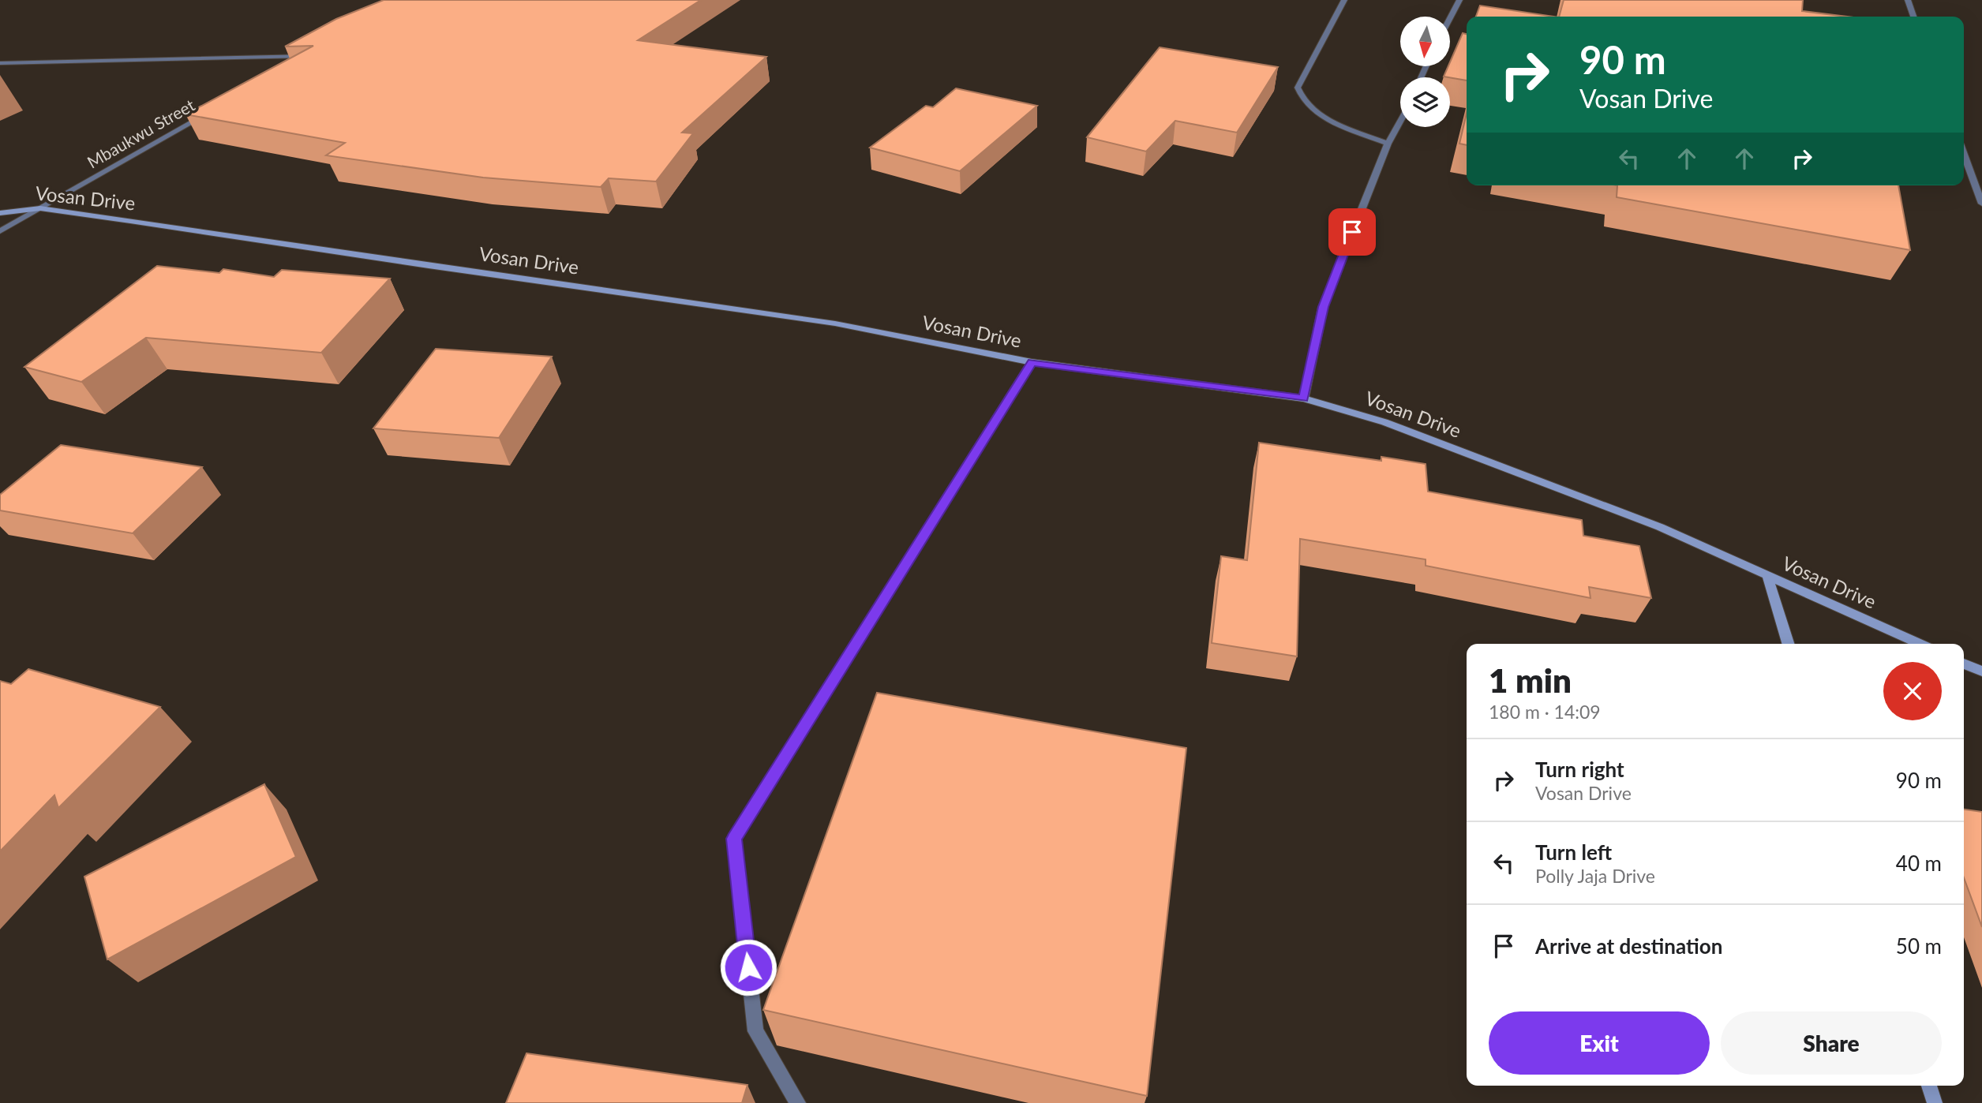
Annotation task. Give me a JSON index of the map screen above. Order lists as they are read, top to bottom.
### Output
{
  "streets": {
    "street": ["Mbaukwu Street", "Vosan Drive"]
  },
  "crossings": [
    ["Mbaukwu Street", "Vosan Drive"]
  ],
  "north": "bottom",
  "page": {
    "turn": ["90 m", "Vosan Drive"],
    "heading": ["1 min", "180 m · 14:09"],
    "list": [
      {
        "name": "Turn right",
        "note": "Vosan Drive",
        "value": "90 m"
      },
      {
        "name": "Turn left",
        "note": "Polly Jaja Drive",
        "value": "40 m"
      },
      {
        "name": "Arrive at destination",
        "value": "50 m"
      }
    ],
    "buttons": ["Exit", "Share"]
  }
}
